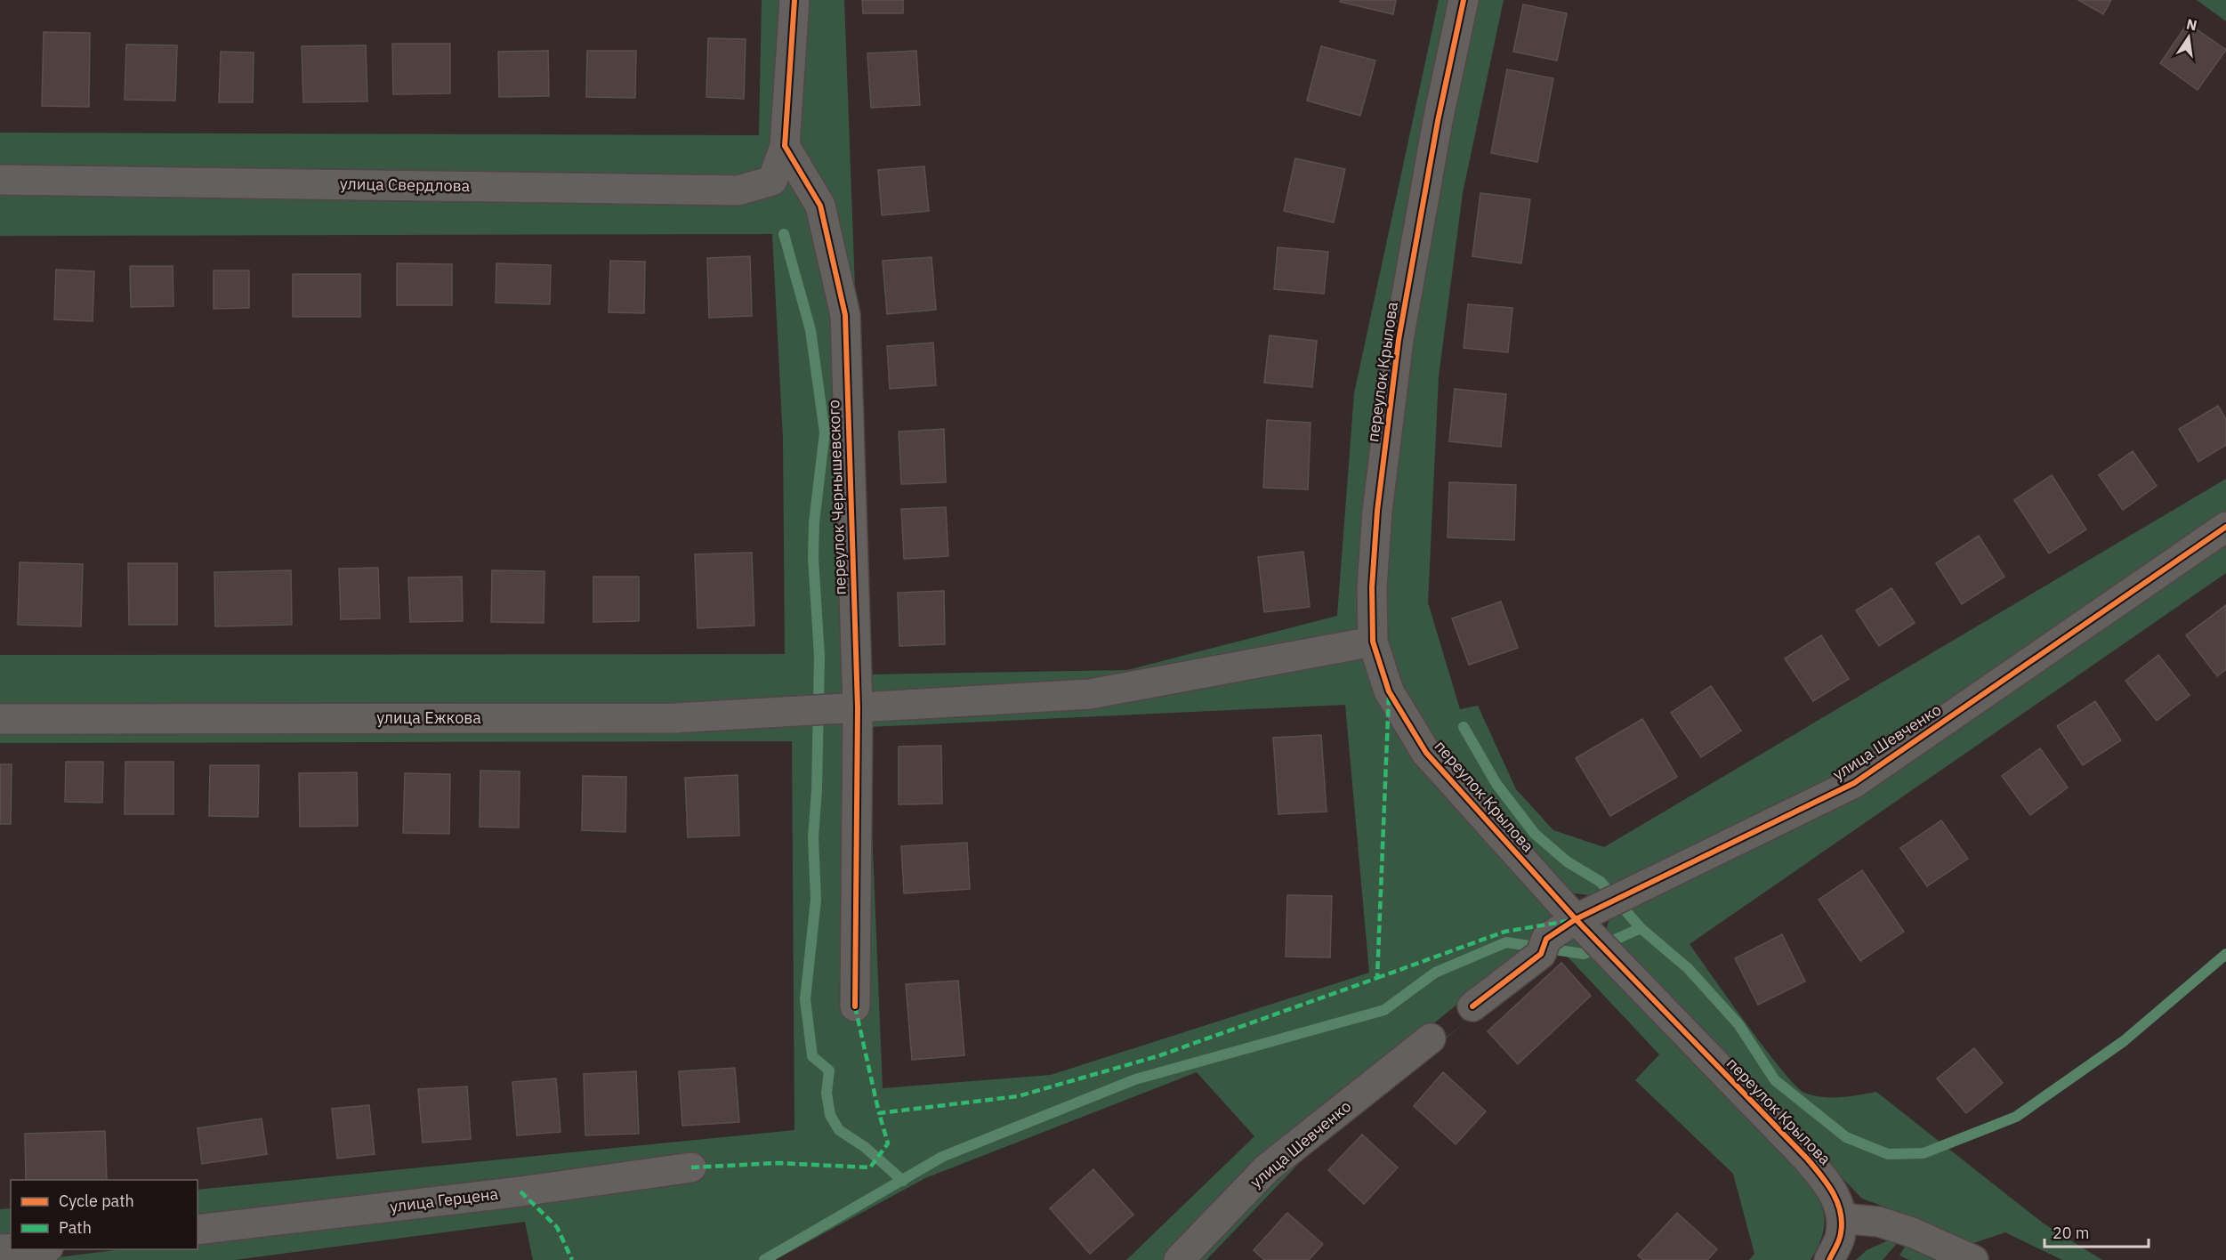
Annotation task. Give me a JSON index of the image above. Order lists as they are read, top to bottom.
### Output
{
  "streets": {
    "street": [
      "улица Свердлова",
      "переулок Крылова",
      "переулок Чернышевского",
      "улица Ежкова",
      "улица Шевченко",
      "улица Герцена"
    ]
  },
  "crossings": [
    ["улица Свердлова", "переулок Чернышевского"],
    ["переулок Крылова", "улица Ежкова"],
    ["переулок Крылова", "улица Шевченко"],
    ["переулок Чернышевского", "улица Ежкова"]
  ],
  "legend": ["Cycle path", "Path"],
  "scale_bar": "20 m",
  "north": "top"
}
